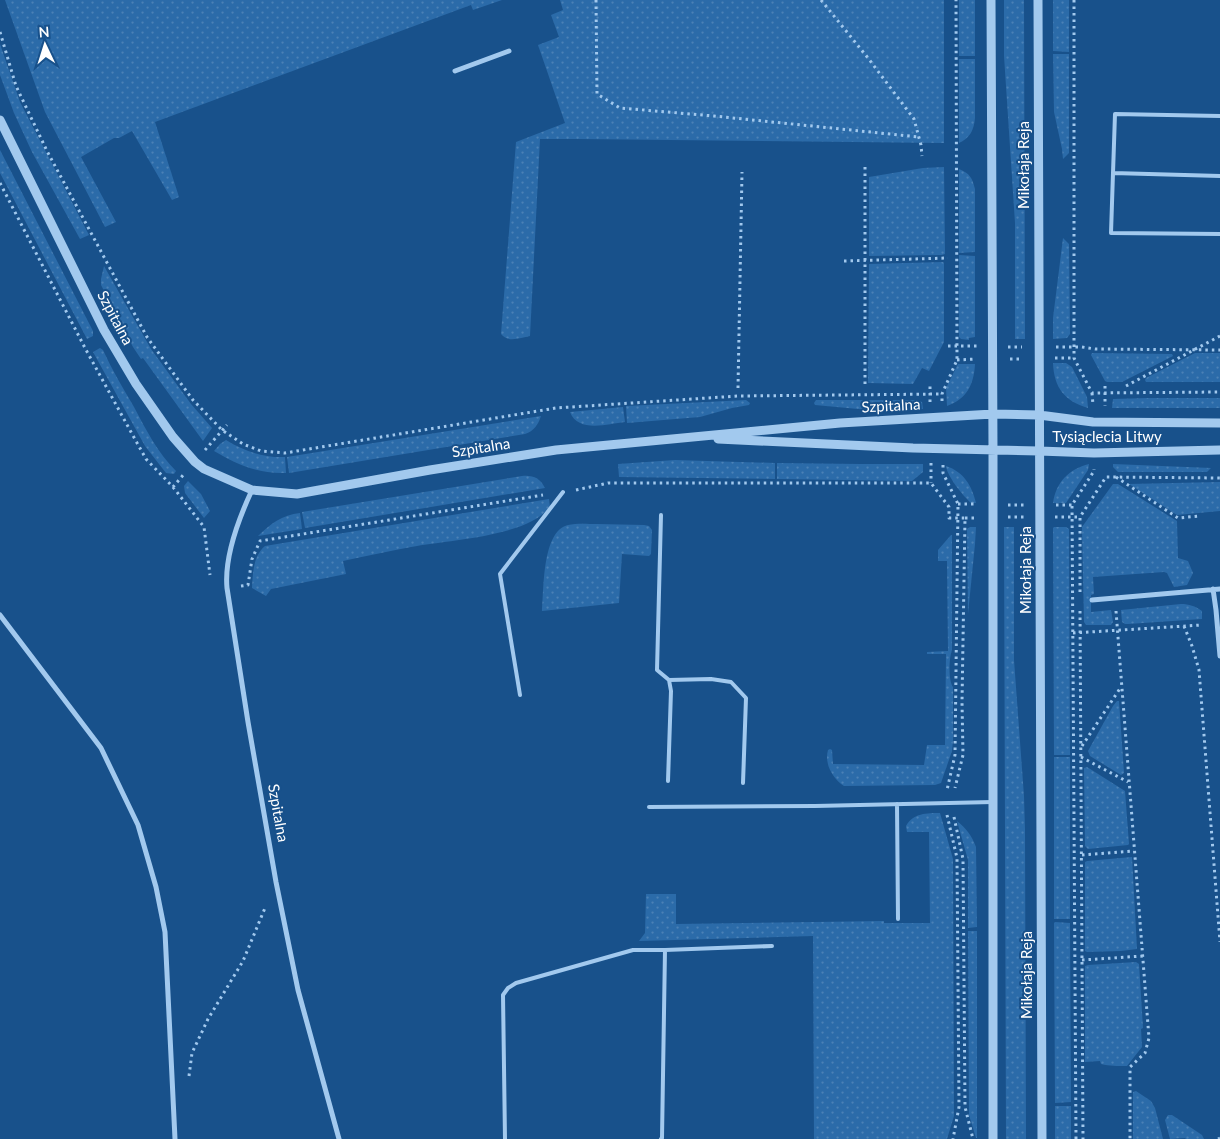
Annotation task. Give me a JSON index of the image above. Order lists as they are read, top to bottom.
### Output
{
  "streets": {
    "street": ["Mikołaja Reja", "Szpitalna", "Tysiąclecia Litwy"]
  },
  "crossings": [
    ["Mikołaja Reja", "Szpitalna"],
    ["Mikołaja Reja", "Tysiąclecia Litwy"],
    ["Szpitalna", "Tysiąclecia Litwy"]
  ],
  "north": "top"
}
